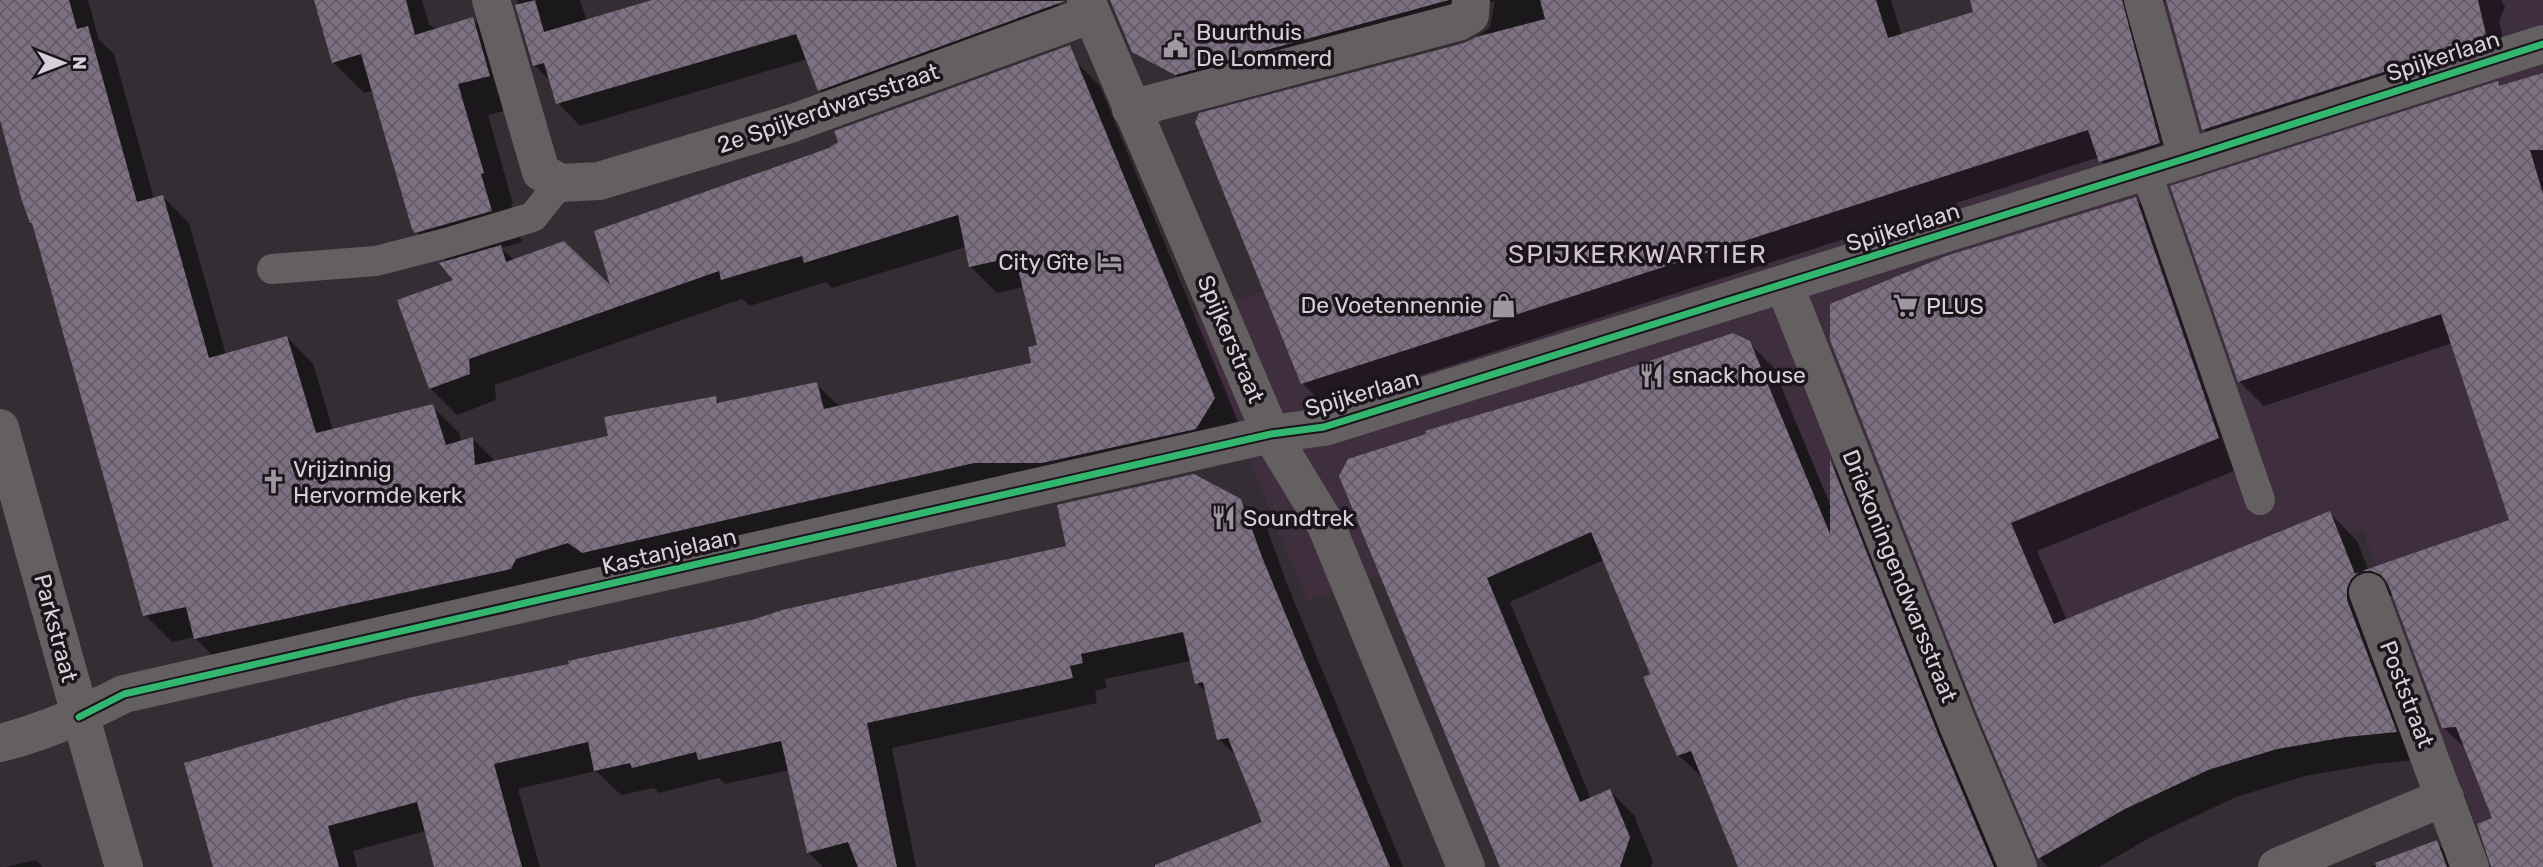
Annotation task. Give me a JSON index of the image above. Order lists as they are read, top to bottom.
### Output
{
  "streets": {
    "street": [
      "Spijkerlaan",
      "2e Spijkerdwarsstraat",
      "Spijkerstraat",
      "Kastanjelaan",
      "Driekoningendwarsstraat",
      "Parkstraat",
      "Poststraat"
    ]
  },
  "crossings": [
    ["Spijkerlaan", "Spijkerstraat"],
    ["Spijkerlaan", "Kastanjelaan"],
    ["Spijkerlaan", "Driekoningendwarsstraat"],
    ["2e Spijkerdwarsstraat", "Spijkerstraat"],
    ["Spijkerstraat", "Kastanjelaan"],
    ["Kastanjelaan", "Parkstraat"]
  ],
  "districts": ["SPIJKERKWARTIER"],
  "places": {
    "public building": ["Buurthuis De Lommerd"],
    "hotel": ["City Gîte"],
    "shop": ["De Voetennennie"],
    "supermarket": ["PLUS"],
    "restaurant": ["snack house", "Soundtrek"],
    "church": ["Vrijzinnig Hervormde kerk"]
  },
  "north": "right"
}
